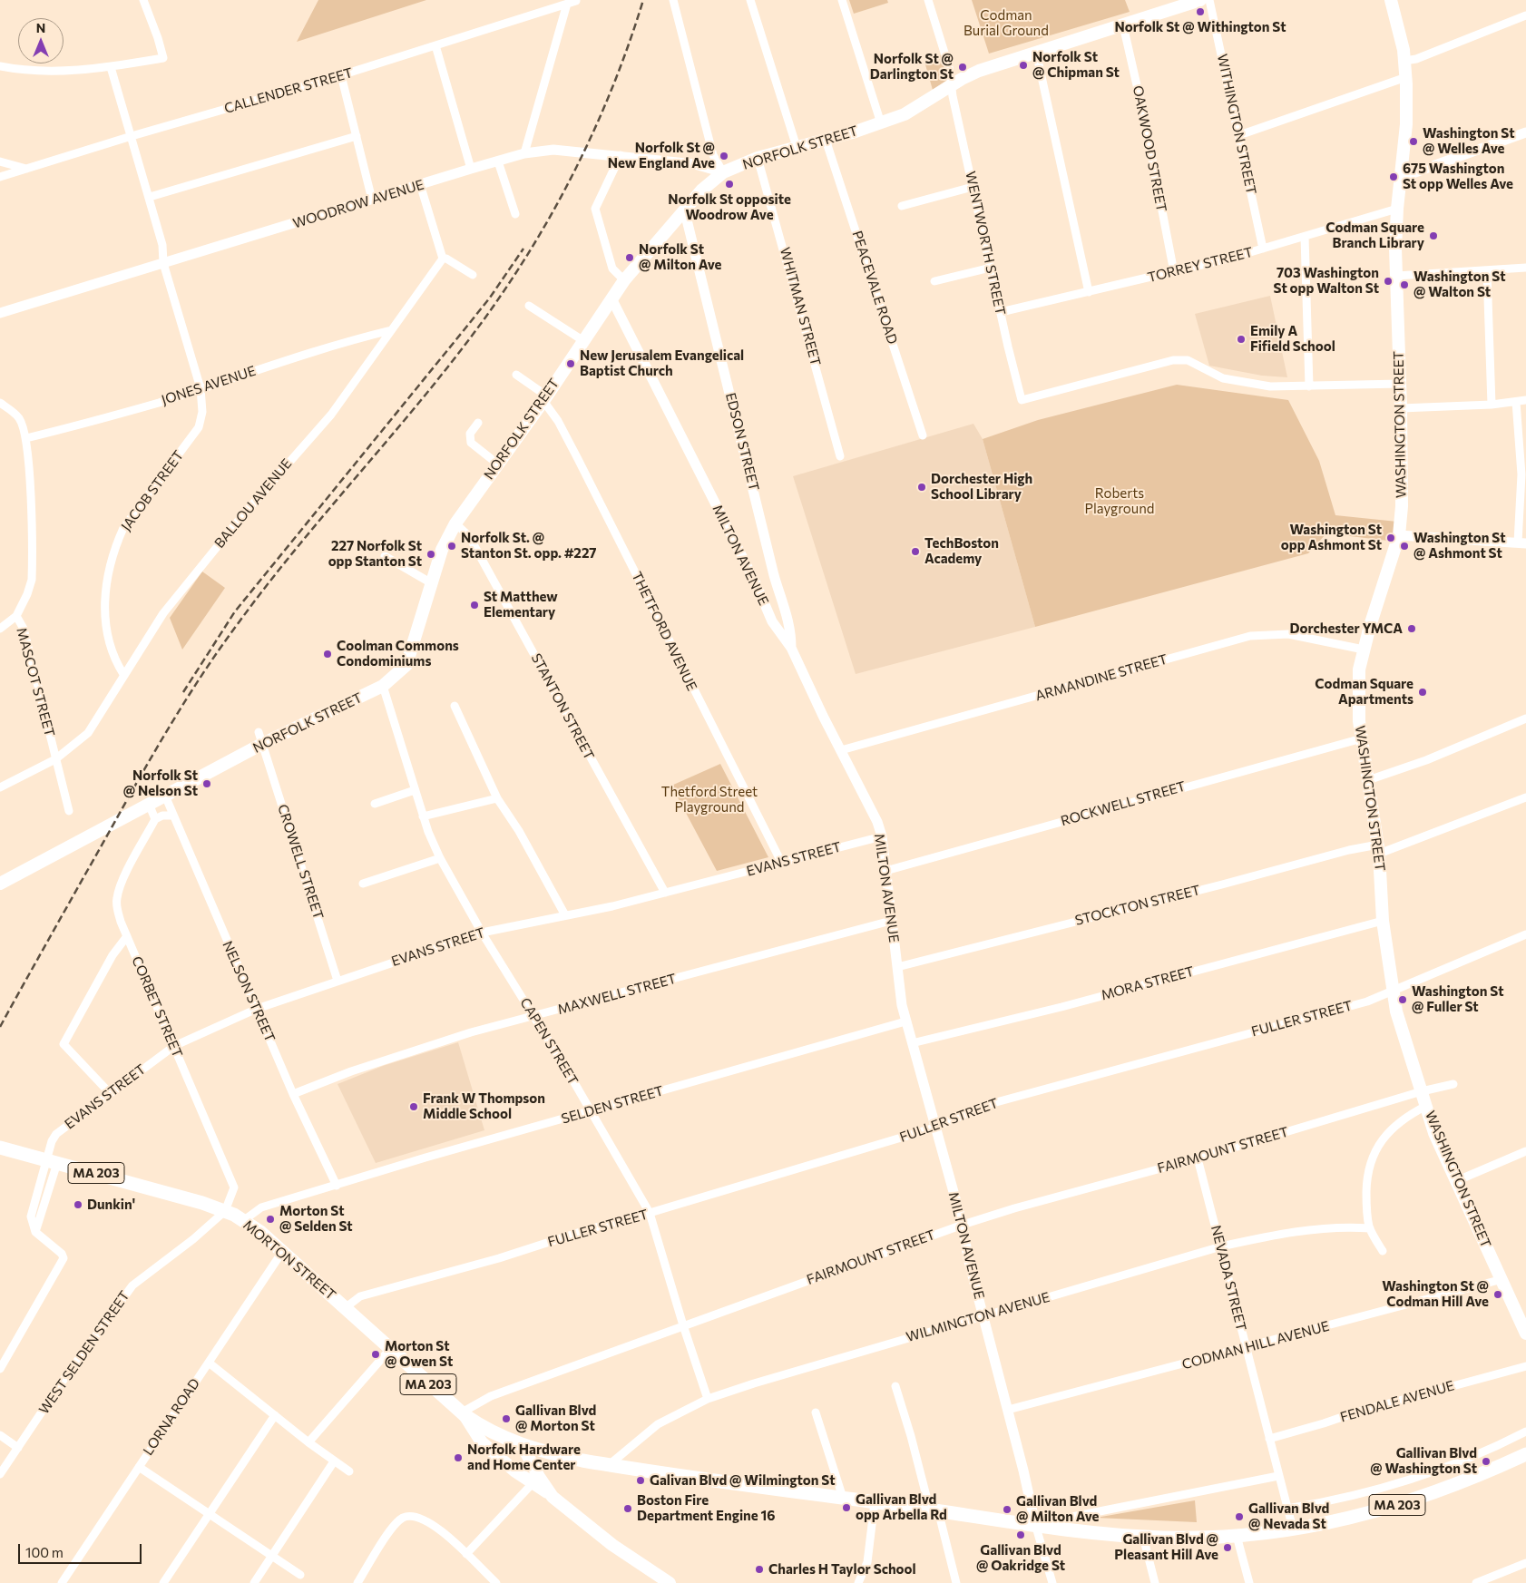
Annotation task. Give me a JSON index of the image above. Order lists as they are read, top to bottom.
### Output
{
  "streets": {
    "highway": ["MA 203", "MORTON STREET"],
    "main road": ["NORFOLK STREET", "WASHINGTON STREET"],
    "street": [
      "CALLENDER STREET",
      "WITHINGTON STREET",
      "OAKWOOD STREET",
      "WOODROW AVENUE",
      "WENTWORTH STREET",
      "TORREY STREET",
      "PEACEVALE ROAD",
      "WHITMAN STREET",
      "JONES AVENUE",
      "EDSON STREET",
      "JACOB STREET",
      "BALLOU AVENUE",
      "MILTON AVENUE",
      "THETFORD AVENUE",
      "ARMANDINE STREET",
      "MASCOT STREET",
      "STANTON STREET",
      "ROCKWELL STREET",
      "EVANS STREET",
      "CROWELL STREET",
      "STOCKTON STREET",
      "MORA STREET",
      "NELSON STREET",
      "MAXWELL STREET",
      "CORBET STREET",
      "FULLER STREET",
      "CAPEN STREET",
      "SELDEN STREET",
      "FAIRMOUNT STREET",
      "NEVADA STREET",
      "WILMINGTON AVENUE",
      "CODMAN HILL AVENUE",
      "WEST SELDEN STREET",
      "FENDALE AVENUE",
      "LORNA ROAD"
    ]
  },
  "crossings": [
    ["CALLENDER STREET", "JACOB STREET"],
    ["WITHINGTON STREET", "TORREY STREET"],
    ["NORFOLK STREET", "OAKWOOD STREET"],
    ["NORFOLK STREET", "WOODROW AVENUE"],
    ["NORFOLK STREET", "WENTWORTH STREET"],
    ["NORFOLK STREET", "PEACEVALE ROAD"],
    ["NORFOLK STREET", "WHITMAN STREET"],
    ["NORFOLK STREET", "EDSON STREET"],
    ["NORFOLK STREET", "MILTON AVENUE"],
    ["NORFOLK STREET", "THETFORD AVENUE"],
    ["NORFOLK STREET", "STANTON STREET"],
    ["NORFOLK STREET", "CROWELL STREET"],
    ["NORFOLK STREET", "NELSON STREET"],
    ["NORFOLK STREET", "CAPEN STREET"],
    ["OAKWOOD STREET", "TORREY STREET"],
    ["WOODROW AVENUE", "JACOB STREET"],
    ["WENTWORTH STREET", "TORREY STREET"],
    ["TORREY STREET", "WASHINGTON STREET"],
    ["JONES AVENUE", "JACOB STREET"],
    ["JONES AVENUE", "BALLOU AVENUE"],
    ["JONES AVENUE", "MASCOT STREET"],
    ["WASHINGTON STREET", "ARMANDINE STREET"],
    ["WASHINGTON STREET", "ROCKWELL STREET"],
    ["WASHINGTON STREET", "STOCKTON STREET"],
    ["WASHINGTON STREET", "MORA STREET"],
    ["WASHINGTON STREET", "FULLER STREET"],
    ["WASHINGTON STREET", "FAIRMOUNT STREET"],
    ["WASHINGTON STREET", "CODMAN HILL AVENUE"],
    ["EDSON STREET", "MILTON AVENUE"],
    ["JACOB STREET", "BALLOU AVENUE"],
    ["BALLOU AVENUE", "MASCOT STREET"],
    ["MILTON AVENUE", "ARMANDINE STREET"],
    ["MILTON AVENUE", "ROCKWELL STREET"],
    ["MILTON AVENUE", "EVANS STREET"],
    ["MILTON AVENUE", "STOCKTON STREET"],
    ["MILTON AVENUE", "MORA STREET"],
    ["MILTON AVENUE", "MAXWELL STREET"],
    ["MILTON AVENUE", "FULLER STREET"],
    ["MILTON AVENUE", "SELDEN STREET"],
    ["MILTON AVENUE", "FAIRMOUNT STREET"],
    ["MILTON AVENUE", "MA 203"],
    ["MILTON AVENUE", "WILMINGTON AVENUE"],
    ["MILTON AVENUE", "CODMAN HILL AVENUE"],
    ["THETFORD AVENUE", "EVANS STREET"],
    ["STANTON STREET", "EVANS STREET"],
    ["EVANS STREET", "CROWELL STREET"],
    ["EVANS STREET", "NELSON STREET"],
    ["EVANS STREET", "CORBET STREET"],
    ["EVANS STREET", "CAPEN STREET"],
    ["EVANS STREET", "MORTON STREET"],
    ["NELSON STREET", "MAXWELL STREET"],
    ["NELSON STREET", "SELDEN STREET"],
    ["MAXWELL STREET", "CAPEN STREET"],
    ["CORBET STREET", "MORTON STREET"],
    ["CORBET STREET", "WEST SELDEN STREET"],
    ["FULLER STREET", "CAPEN STREET"],
    ["FULLER STREET", "MORTON STREET"],
    ["CAPEN STREET", "SELDEN STREET"],
    ["CAPEN STREET", "FAIRMOUNT STREET"],
    ["CAPEN STREET", "WILMINGTON AVENUE"],
    ["SELDEN STREET", "MORTON STREET"],
    ["FAIRMOUNT STREET", "MORTON STREET"],
    ["FAIRMOUNT STREET", "NEVADA STREET"],
    ["MA 203", "MORTON STREET"],
    ["MA 203", "NEVADA STREET"],
    ["MA 203", "WILMINGTON AVENUE"],
    ["MORTON STREET", "WEST SELDEN STREET"],
    ["MORTON STREET", "LORNA ROAD"],
    ["NEVADA STREET", "WILMINGTON AVENUE"],
    ["NEVADA STREET", "CODMAN HILL AVENUE"],
    ["NEVADA STREET", "FENDALE AVENUE"]
  ],
  "parks": ["Codman Burial Ground", "Roberts Playground", "Thetford Street Playground"],
  "places": [
    "Norfolk St @ Withington St",
    "Norfolk St @ Chipman St",
    "Norfolk St @ Darlington St",
    "Washington St @ Welles Ave",
    "Norfolk St @ New England Ave",
    "675 Washington St opp Welles Ave",
    "Norfolk St opposite Woodrow Ave",
    "Codman Square Branch Library",
    "Norfolk St @ Milton Ave",
    "703 Washington St opp Walton St",
    "Washington St @ Walton St",
    "Emily A Fifield School",
    "New Jerusalem Evangelical Baptist Church",
    "Dorchester High School Library",
    "Washington St opp Ashmont St",
    "Norfolk St. @ Stanton St. opp. #227",
    "Washington St @ Ashmont St",
    "TechBoston Academy",
    "227 Norfolk St opp Stanton St",
    "St Matthew Elementary",
    "Dorchester YMCA",
    "Coolman Commons Condominiums",
    "Codman Square Apartments",
    "Norfolk St @ Nelson St",
    "Washington St @ Fuller St",
    "Frank W Thompson Middle School",
    "Dunkin'",
    "Morton St @ Selden St",
    "Washington St @ Codman Hill Ave",
    "Morton St @ Owen St",
    "Gallivan Blvd @ Morton St",
    "Norfolk Hardware and Home Center",
    "Gallivan Blvd @ Washington St",
    "Galivan Blvd @ Wilmington St",
    "Gallivan Blvd opp Arbella Rd",
    "Boston Fire Department Engine 16",
    "Gallivan Blvd @ Milton Ave",
    "Gallivan Blvd @ Nevada St",
    "Gallivan Blvd @ Oakridge St",
    "Gallivan Blvd @ Pleasant Hill Ave",
    "Charles H Taylor School"
  ],
  "scale_bar": "100 m",
  "north": "top"
}
